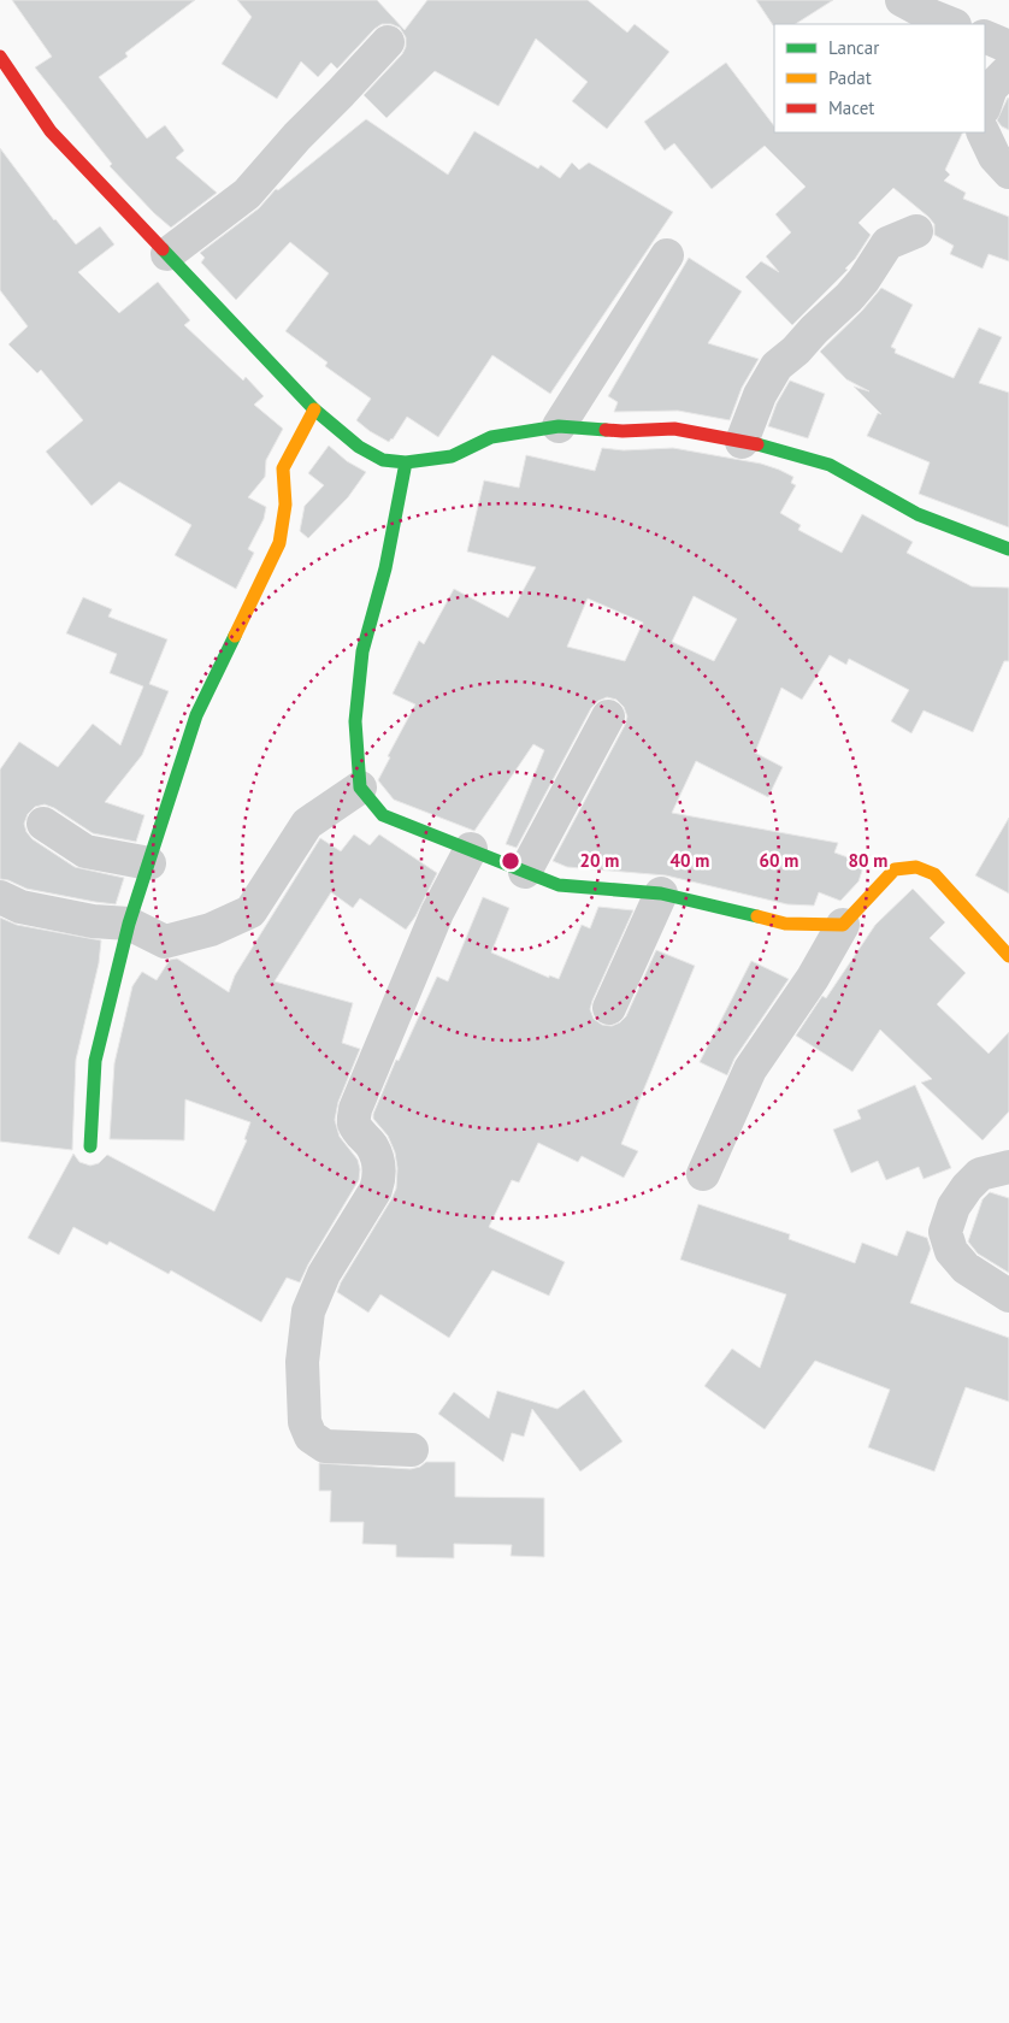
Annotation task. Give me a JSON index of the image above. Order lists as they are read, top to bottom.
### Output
{
  "legend": ["Lancar", "Padat", "Macet"],
  "rings": [
    "20 m",
    "40 m",
    "60 m",
    "80 m"
  ]
}
